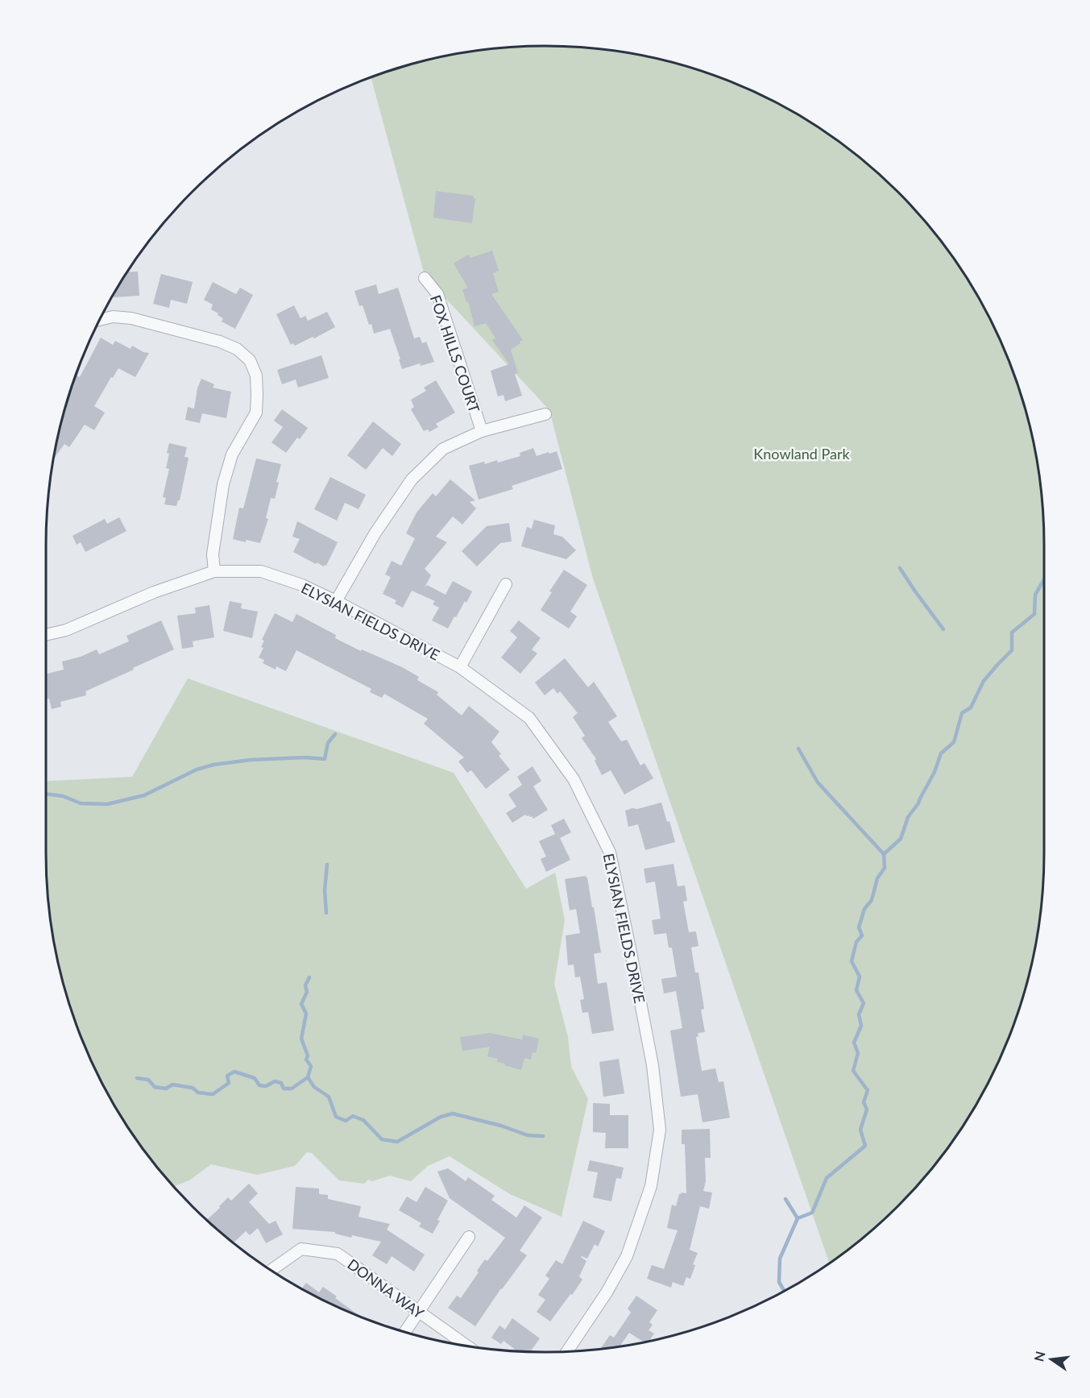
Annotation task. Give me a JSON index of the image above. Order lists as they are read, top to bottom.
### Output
{
  "streets": {
    "street": ["FOX HILLS COURT", "ELYSIAN FIELDS DRIVE", "DONNA WAY"]
  },
  "parks": ["Knowland Park"],
  "north": "left"
}
